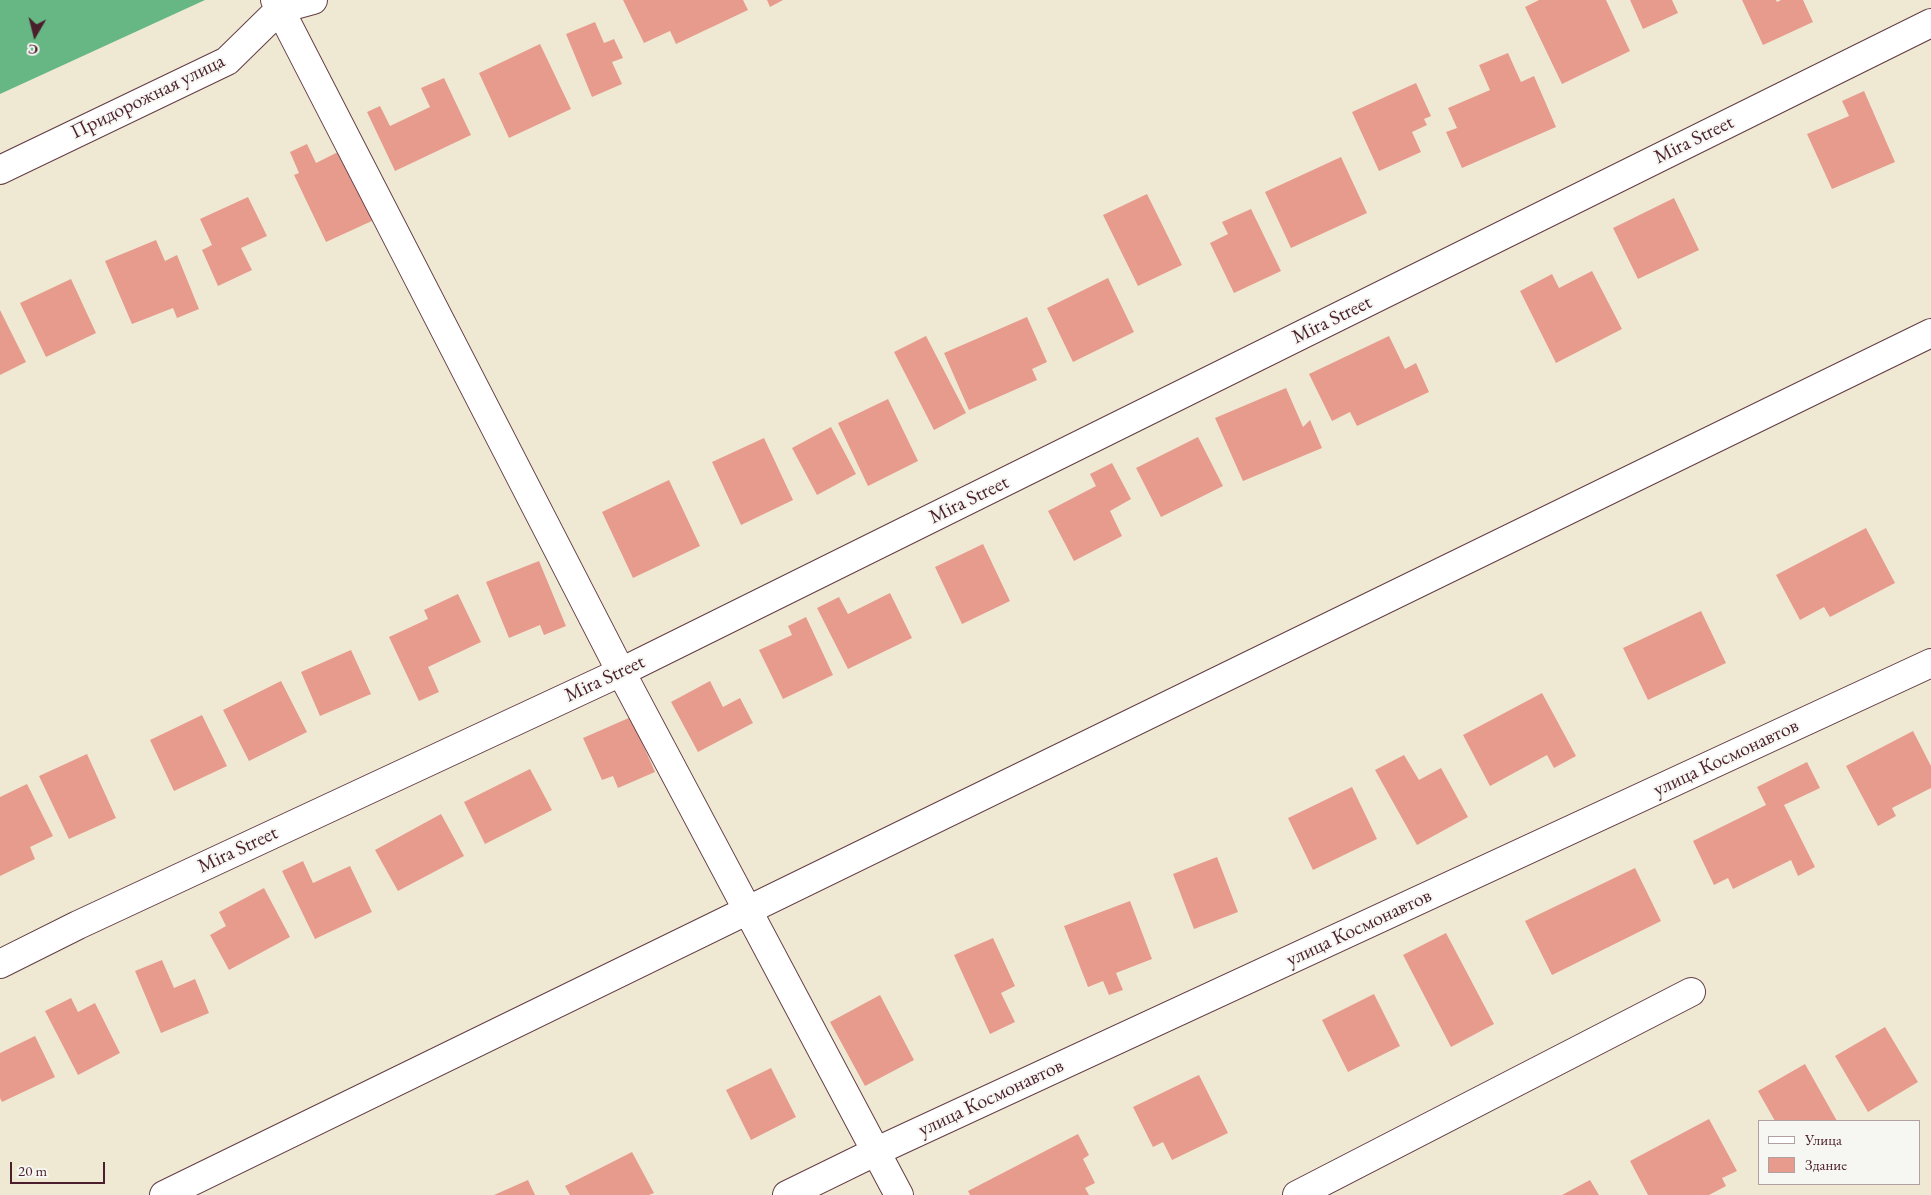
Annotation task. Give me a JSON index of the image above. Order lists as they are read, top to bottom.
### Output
{
  "streets": {
    "street": ["Придорожная улица", "Mira Street", "улица Космонавтов"]
  },
  "legend": ["Улица", "Здание"],
  "scale_bar": "20 m",
  "north": "bottom"
}
